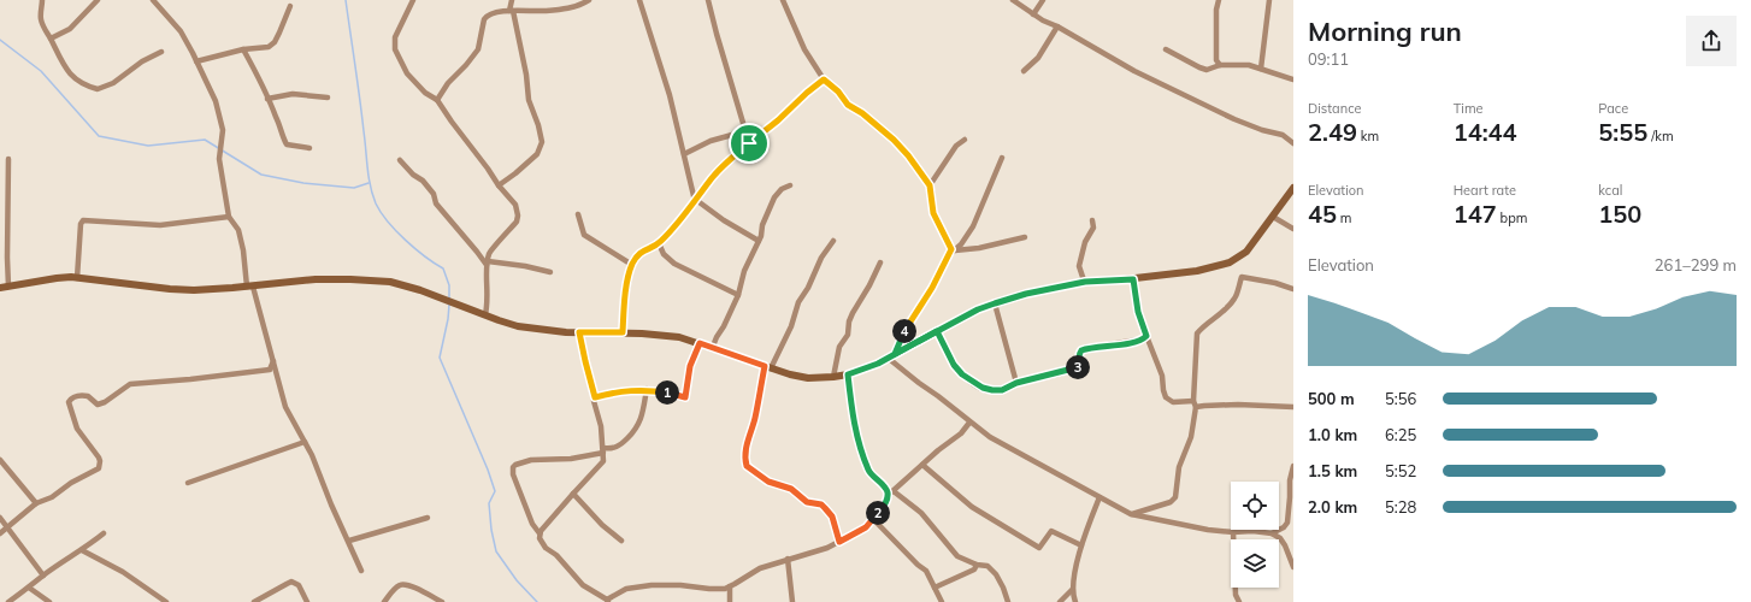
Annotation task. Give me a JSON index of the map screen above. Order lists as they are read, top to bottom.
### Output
{
  "page": {
    "heading": ["Morning run", "09:11"],
    "stats": [
      ["Distance", "2.49 km"],
      ["Time", "14:44"],
      ["Pace", "5:55 /km"],
      ["Elevation", "45 m"],
      ["Heart rate", "147 bpm"],
      ["kcal", "150"]
    ],
    "chart": ["Elevation", "261–299 m"],
    "pins": [
      "4",
      "3",
      "1",
      "2"
    ],
    "list": [
      {
        "name": "500 m",
        "note": "5:56"
      },
      {
        "name": "1.0 km",
        "note": "6:25"
      },
      {
        "name": "1.5 km",
        "note": "5:52"
      },
      {
        "name": "2.0 km",
        "note": "5:28"
      }
    ]
  }
}
